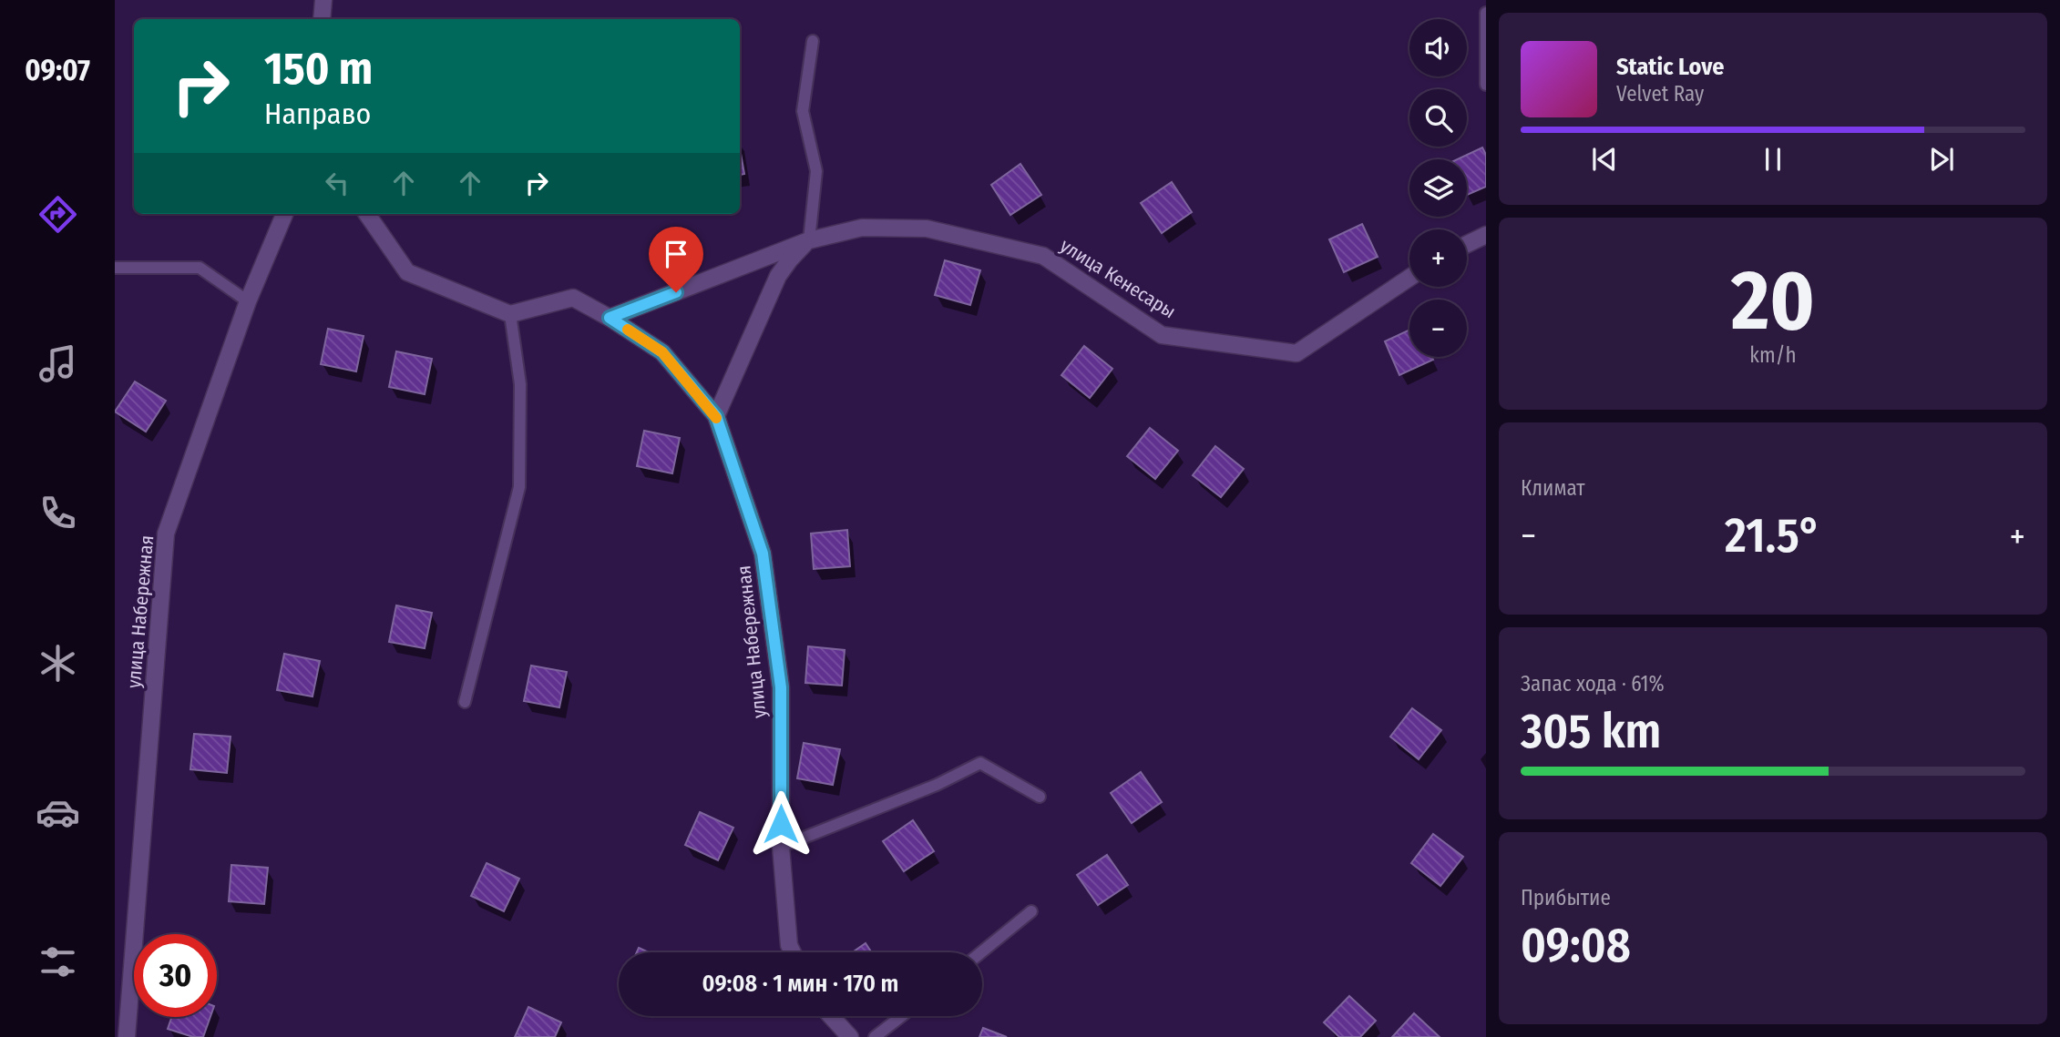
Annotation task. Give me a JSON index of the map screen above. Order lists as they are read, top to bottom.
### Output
{
  "streets": {
    "street": ["улица Кенесары", "улица Набережная"]
  },
  "crossings": [
    ["улица Кенесары", "улица Набережная"]
  ],
  "page": {
    "tabs": "09:07",
    "map_buttons": ["+", "−"],
    "turn": ["150 m", "Направо"],
    "song": ["Static Love", "Velvet Ray"],
    "tile": [
      ["20", "km/h"],
      "Климат",
      ["Запас хода · 61%", "305 km"],
      ["Прибытие", "09:08"]
    ],
    "heat": ["−", "21.5°", "+"],
    "limit": "30",
    "trip": "09:08 · 1 мин · 170 m"
  }
}
